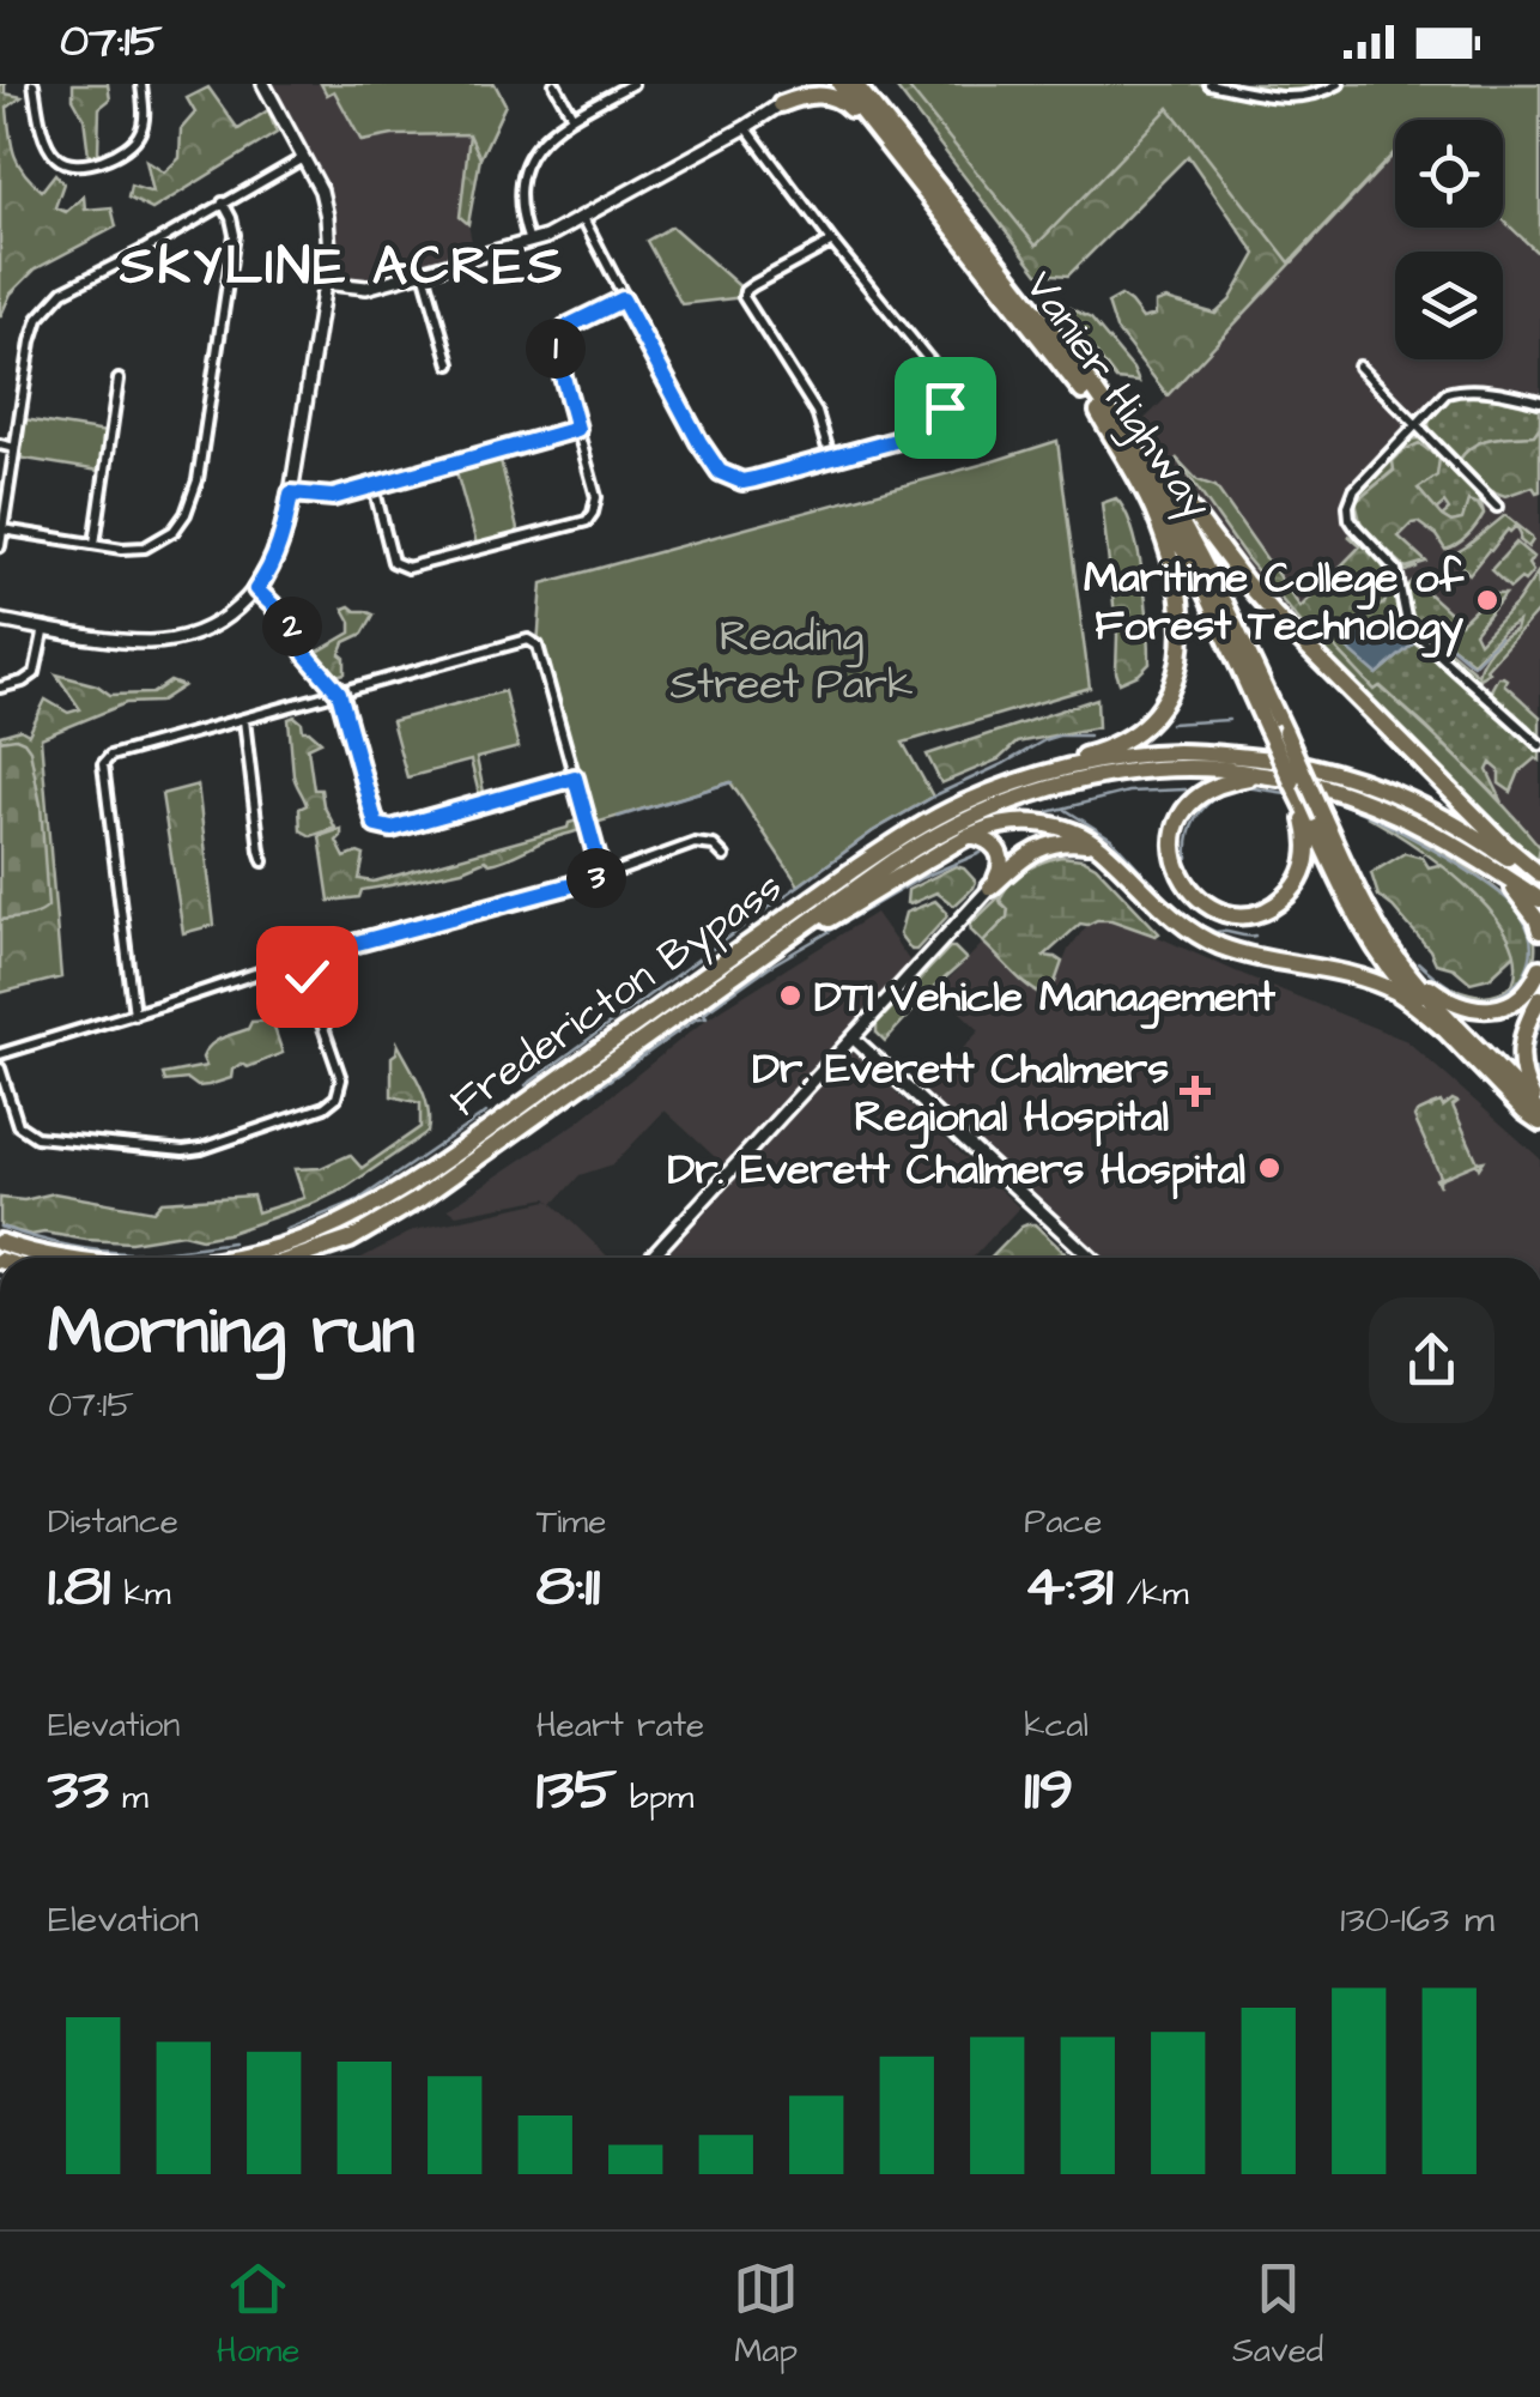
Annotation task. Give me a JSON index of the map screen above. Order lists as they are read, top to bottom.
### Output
{
  "streets": {
    "highway": ["Vanier Highway", "Fredericton Bypass"]
  },
  "crossings": [
    ["Vanier Highway", "Fredericton Bypass"]
  ],
  "districts": ["SKYLINE ACRES"],
  "parks": ["Reading Street Park"],
  "places": {
    "other": ["Maritime College of Forest Technology", "DTI Vehicle Management", "Dr. Everett Chalmers Hospital"],
    "health": ["Dr. Everett Chalmers Regional Hospital"]
  },
  "page": {
    "status": "07:15",
    "pins": ["1", "2", "3"],
    "heading": ["Morning run", "07:15"],
    "stats": [
      ["Distance", "1.81 km"],
      ["Time", "8:11"],
      ["Pace", "4:31 /km"],
      ["Elevation", "33 m"],
      ["Heart rate", "135 bpm"],
      ["kcal", "119"]
    ],
    "chart": ["Elevation", "130–163 m"],
    "tabs": ["Home", "Map", "Saved"]
  }
}
